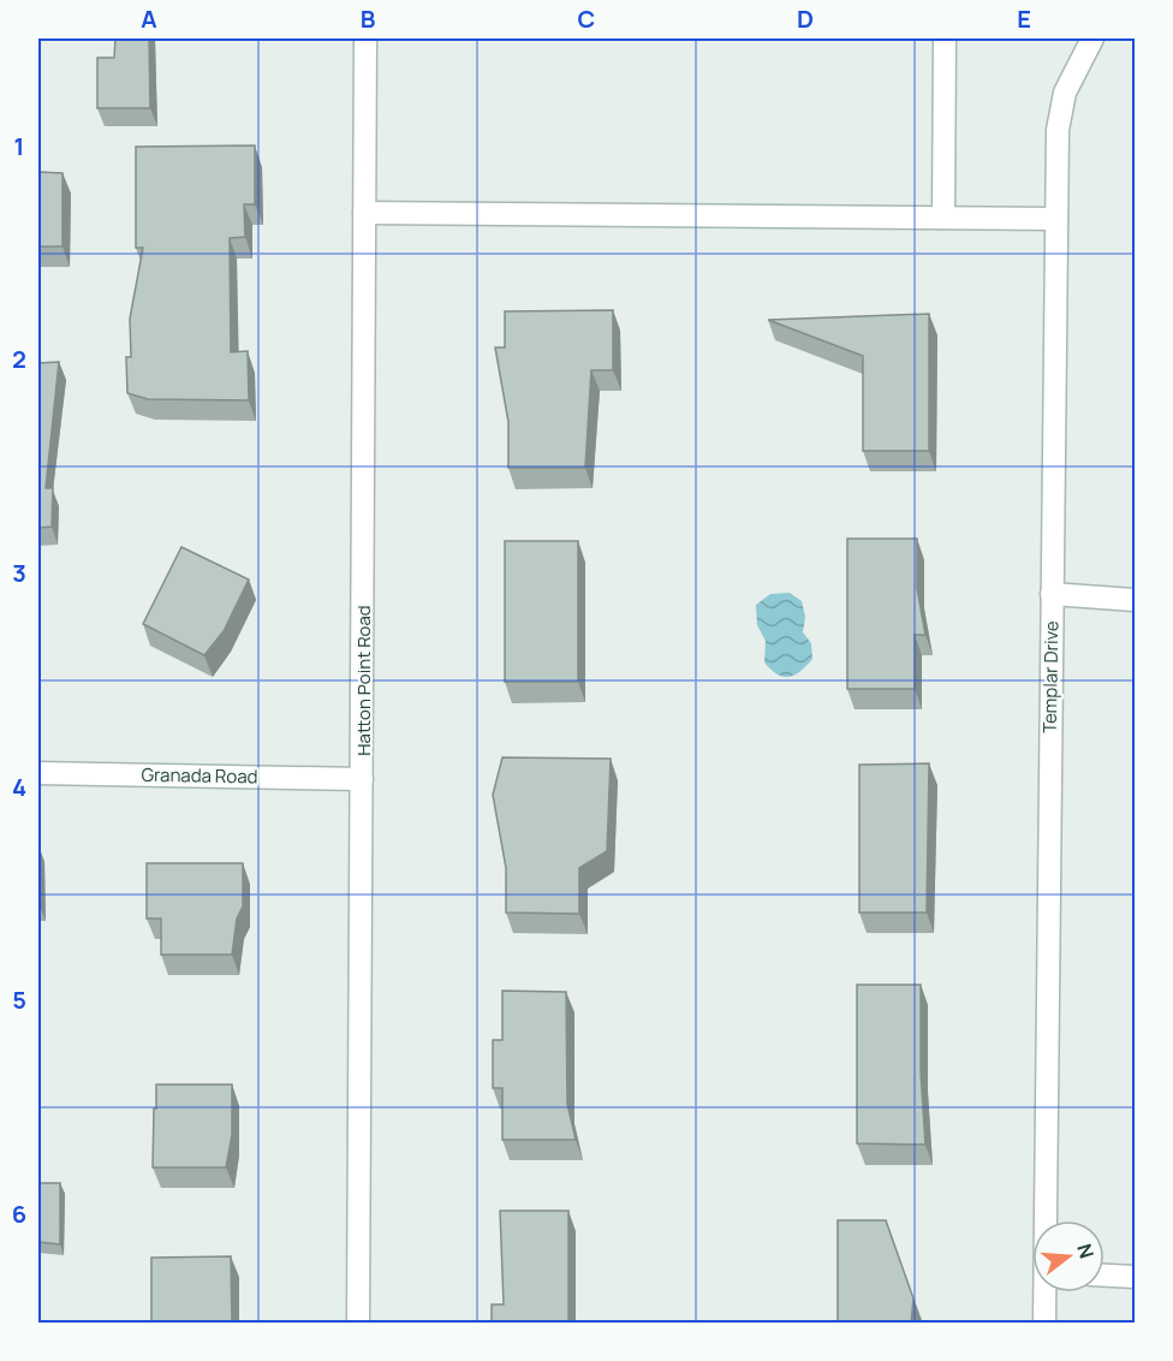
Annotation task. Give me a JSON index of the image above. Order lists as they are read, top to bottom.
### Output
{
  "streets": {
    "street": ["Templar Drive", "Hatton Point Road", "Granada Road"]
  },
  "crossings": [
    ["Hatton Point Road", "Granada Road"]
  ],
  "north": "right",
  "grid": {
    "columns": [
      "A",
      "B",
      "C",
      "D",
      "E"
    ],
    "rows": [
      "1",
      "2",
      "3",
      "4",
      "5",
      "6"
    ]
  }
}
